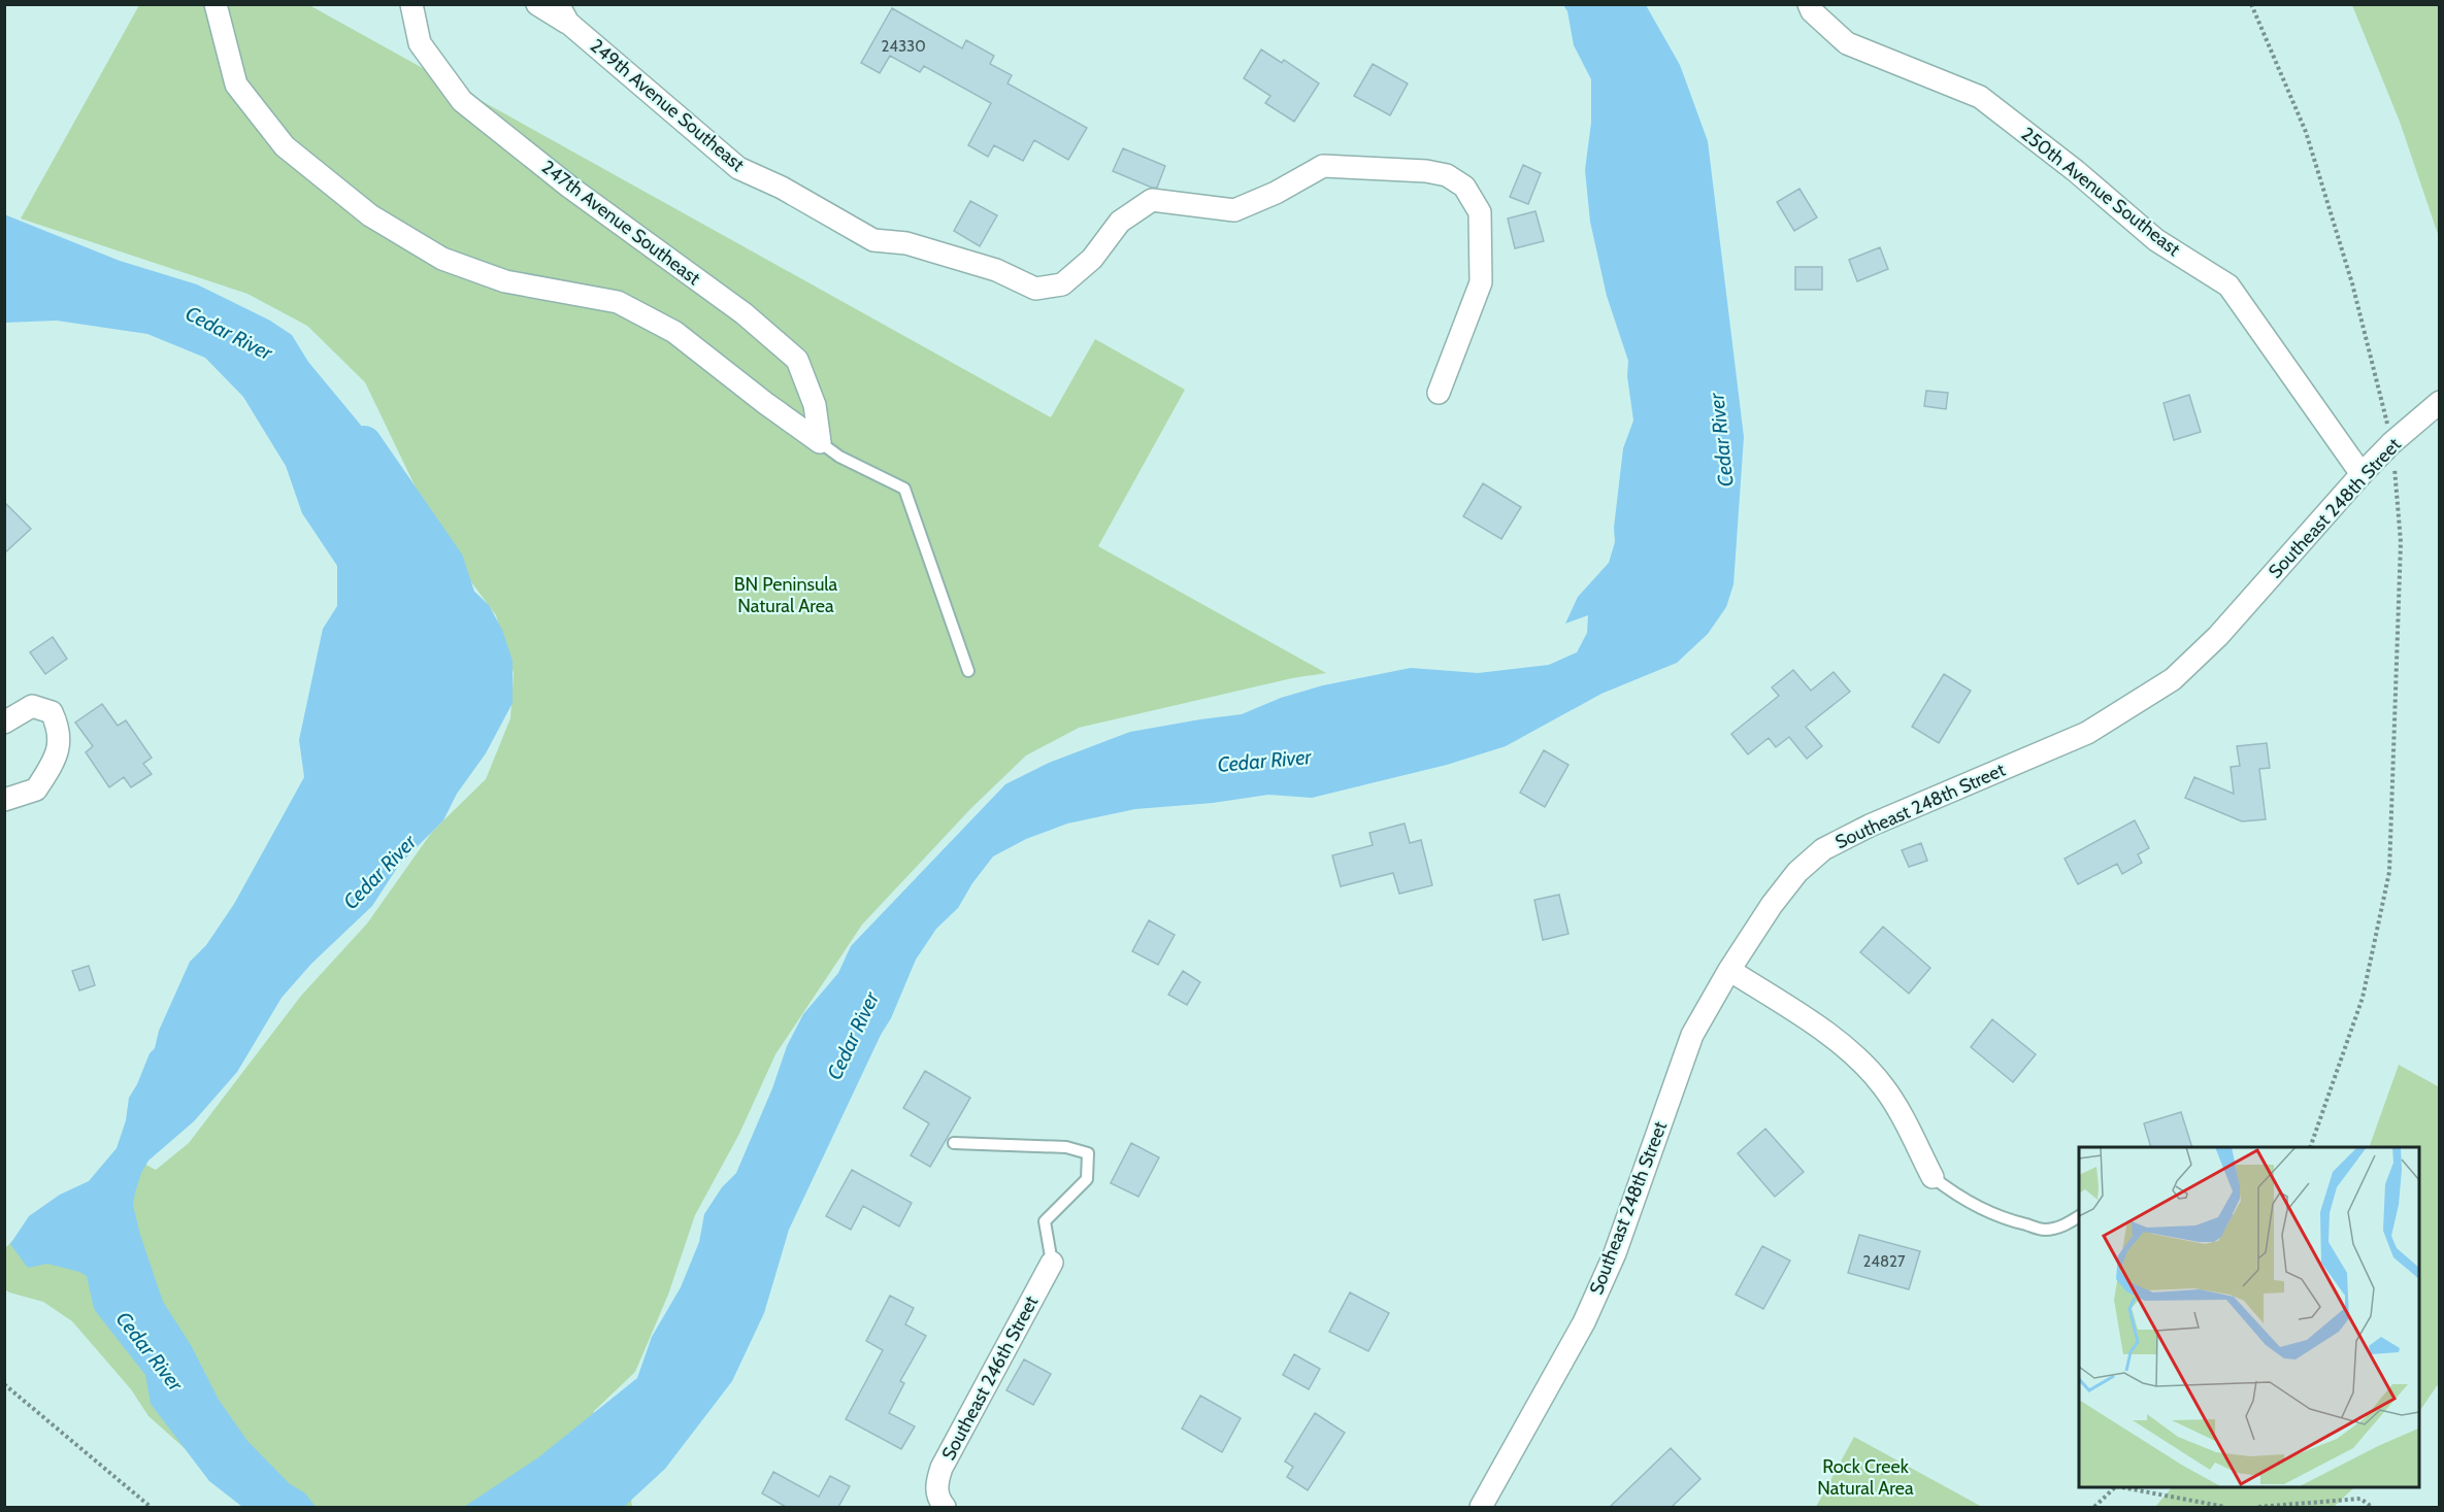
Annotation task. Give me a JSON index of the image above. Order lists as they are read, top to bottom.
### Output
{
  "streets": {
    "street": [
      "249th Avenue Southeast",
      "250th Avenue Southeast",
      "247th Avenue Southeast",
      "Southeast 248th Street",
      "Southeast 246th Street"
    ]
  },
  "crossings": [
    ["250th Avenue Southeast", "Southeast 248th Street"]
  ],
  "water": ["Cedar River"],
  "parks": ["BN Peninsula Natural Area", "Rock Creek Natural Area"],
  "house_numbers": ["24330", "24827"]
}
